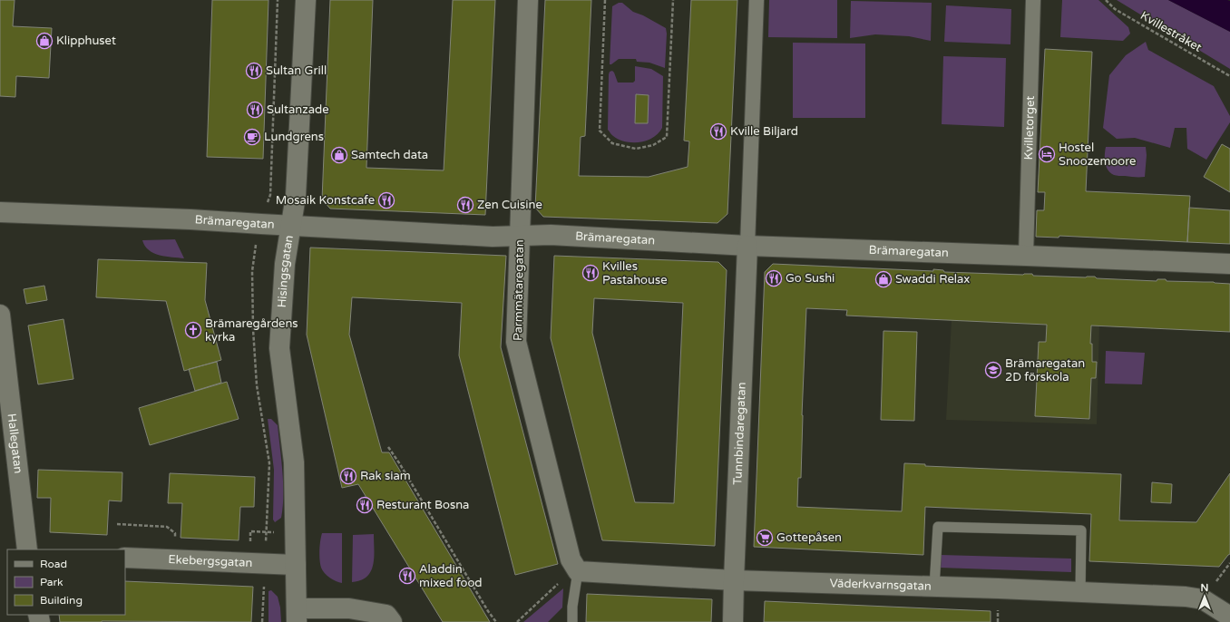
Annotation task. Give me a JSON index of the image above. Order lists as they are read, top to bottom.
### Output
{
  "streets": {
    "street": [
      "Kvilletorget",
      "Brämaregatan",
      "Hisingsgatan",
      "Parmmätaregatan",
      "Tunnbindaregatan",
      "Hallegatan",
      "Ekebergsgatan",
      "Väderkvarnsgatan"
    ],
    "path": ["Kvillestråket"]
  },
  "crossings": [
    ["Kvilletorget", "Brämaregatan"],
    ["Brämaregatan", "Hisingsgatan"],
    ["Brämaregatan", "Parmmätaregatan"],
    ["Brämaregatan", "Tunnbindaregatan"],
    ["Hisingsgatan", "Ekebergsgatan"],
    ["Parmmätaregatan", "Väderkvarnsgatan"],
    ["Tunnbindaregatan", "Väderkvarnsgatan"]
  ],
  "places": {
    "shop": ["Klipphuset", "Samtech data", "Swaddi Relax"],
    "restaurant": [
      "Sultan Grill",
      "Sultanzade",
      "Kville Biljard",
      "Mosaik Konstcafe",
      "Zen Cuisine",
      "Kvilles Pastahouse",
      "Go Sushi",
      "Rak siam",
      "Resturant Bosna",
      "Aladdin mixed food"
    ],
    "cafe": ["Lundgrens"],
    "hotel": ["Hostel Snoozemoore"],
    "church": ["Brämaregårdens kyrka"],
    "school or university": ["Brämaregatan 2D förskola"],
    "supermarket": ["Gottepåsen"]
  },
  "legend": ["Road", "Park", "Building"],
  "north": "top"
}
